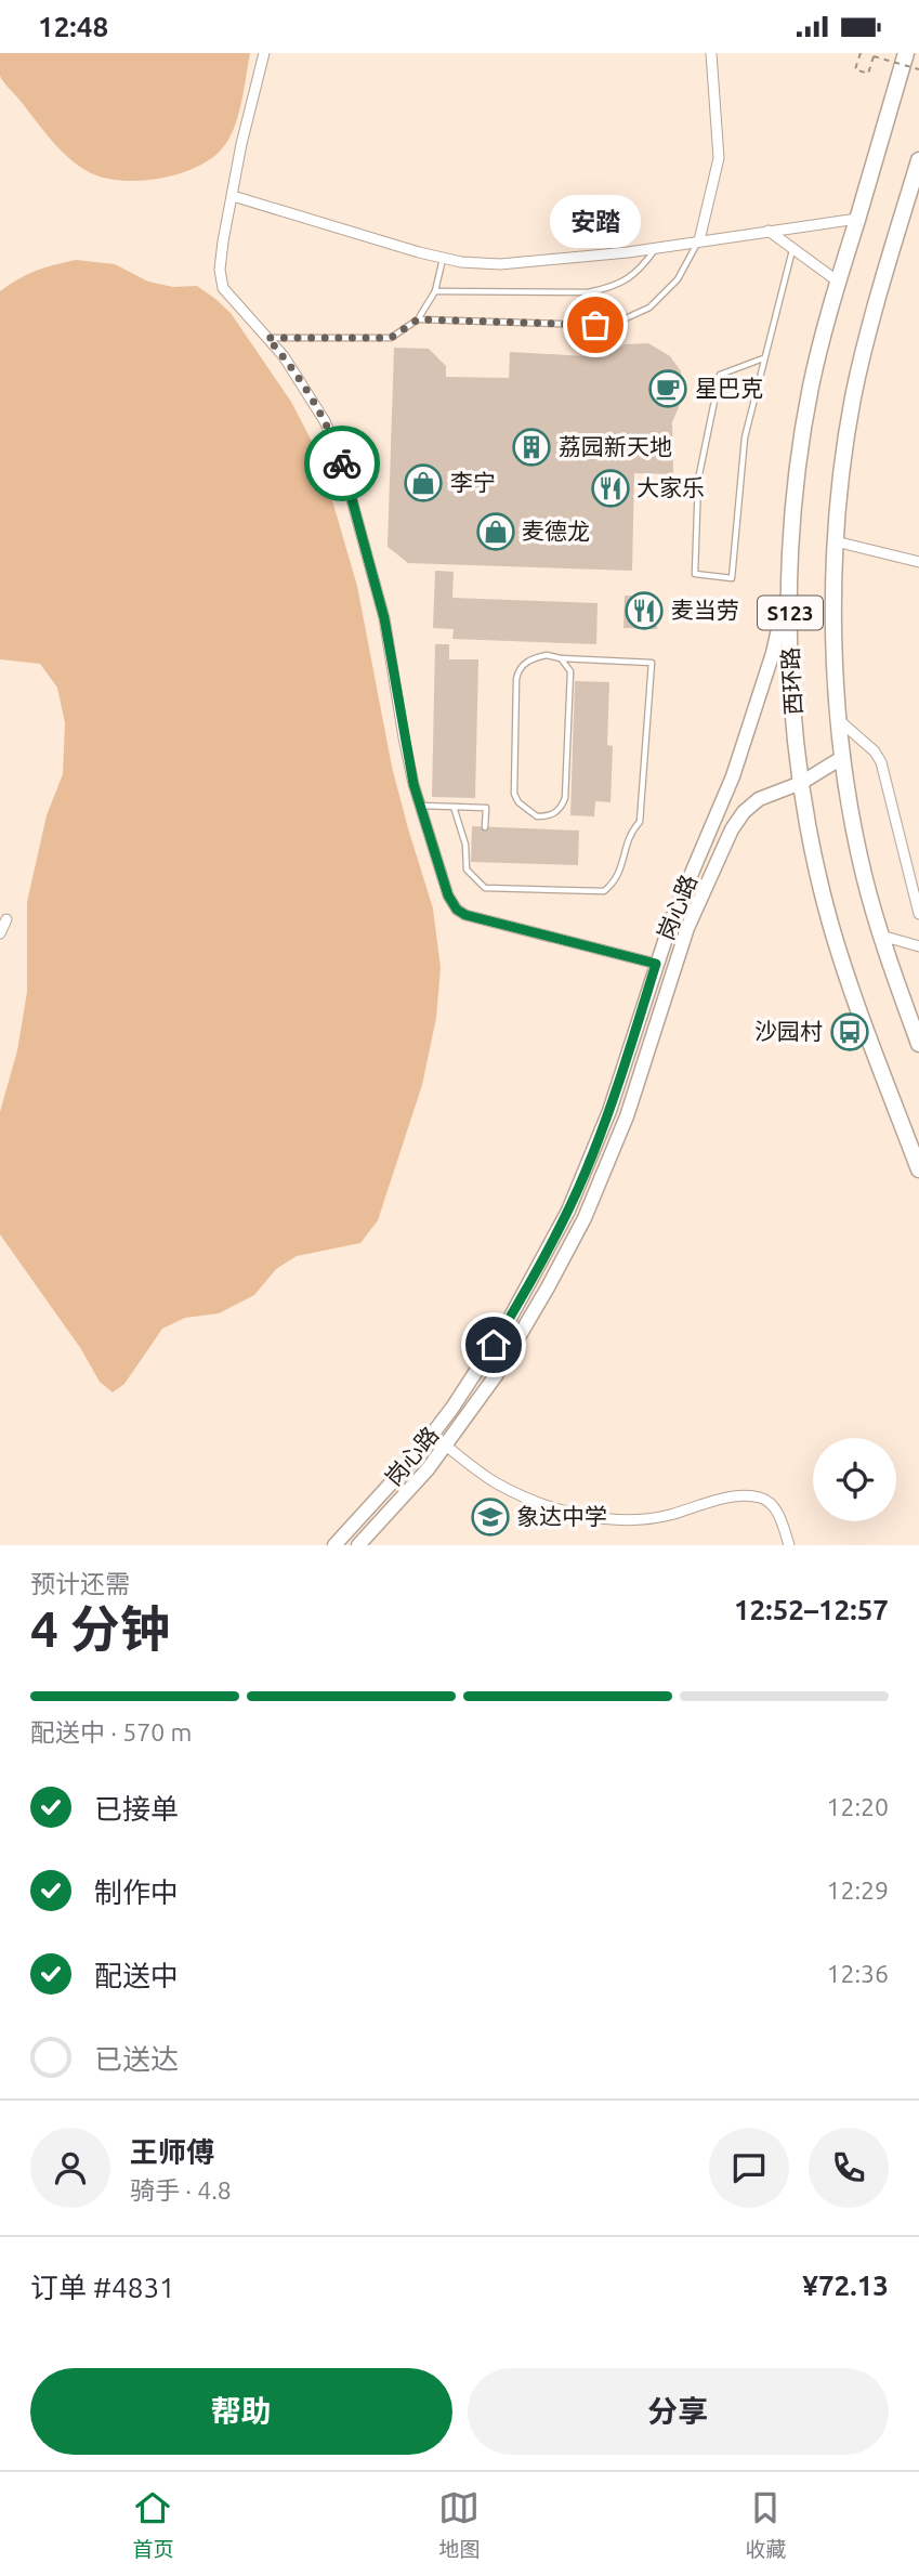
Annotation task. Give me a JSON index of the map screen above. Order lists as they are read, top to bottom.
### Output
{
  "streets": {
    "main road": ["S123", "西环路"],
    "street": ["岗心路"]
  },
  "crossings": [
    ["西环路", "岗心路"]
  ],
  "places": {
    "other": ["安踏"],
    "cafe": ["星巴克"],
    "building": ["荔园新天地"],
    "shop": ["李宁", "麦德龙"],
    "restaurant": ["大家乐", "麦当劳"],
    "bus stop": ["沙园村"],
    "school or university": ["象达中学"]
  },
  "page": {
    "status": "12:48",
    "bubble": "安踏",
    "heading": ["4 分钟", "预计还需", "12:52–12:57"],
    "panel": [
      "王师傅",
      "骑手 · 4.8",
      "订单 #4831",
      "¥72.13"
    ],
    "bar": "配送中 · 570 m",
    "list": [
      ["已接单", "12:20"],
      ["制作中", "12:29"],
      ["配送中", "12:36"],
      "已送达"
    ],
    "buttons": ["帮助", "分享"],
    "tabs": ["首页", "地图", "收藏"]
  }
}
